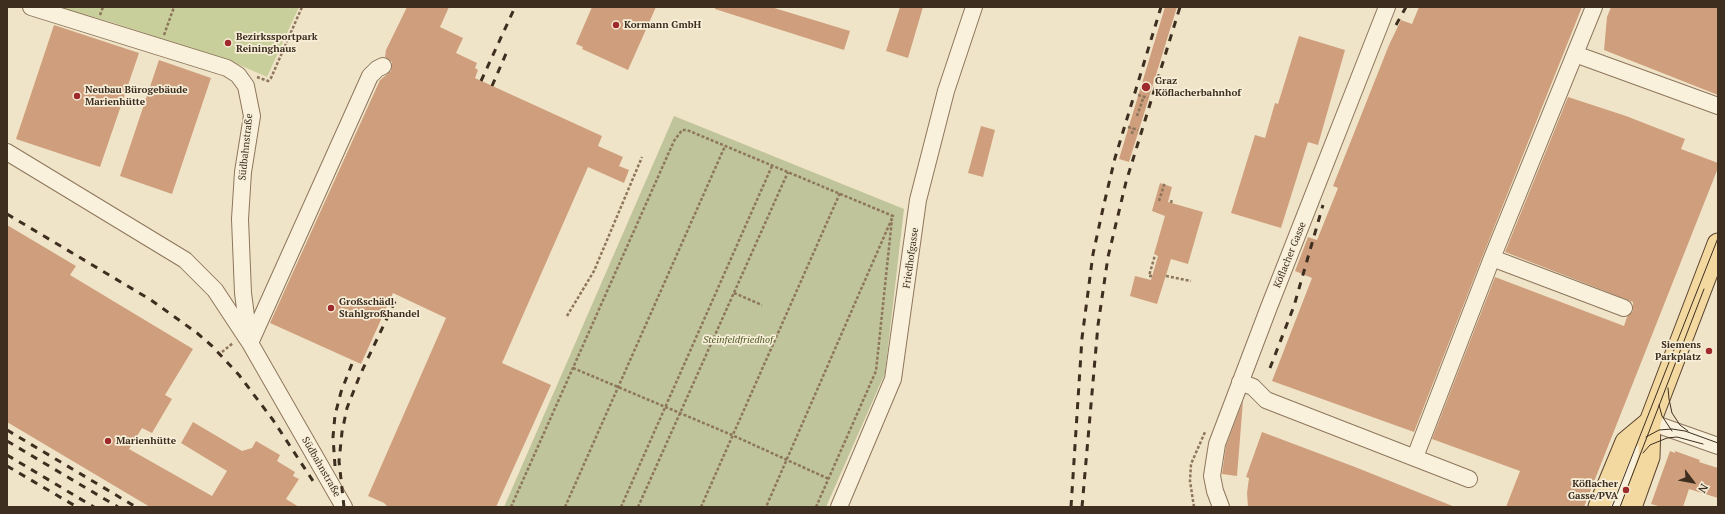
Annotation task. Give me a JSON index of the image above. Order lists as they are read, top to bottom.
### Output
{
  "streets": {
    "street": ["Südbahnstraße", "Köflacher Gasse", "Friedhofgasse"]
  },
  "parks": ["Steinfeldfriedhof"],
  "places": [
    "Kormann GmbH",
    "Bezirkssportpark Reininghaus",
    "Graz Köflacherbahnhof",
    "Neubau Bürogebäude Marienhütte",
    "Großschädl Stahlgroßhandel",
    "Siemens Parkplatz",
    "Marienhütte",
    "Köflacher Gasse/PVA"
  ],
  "north": "bottom right"
}
